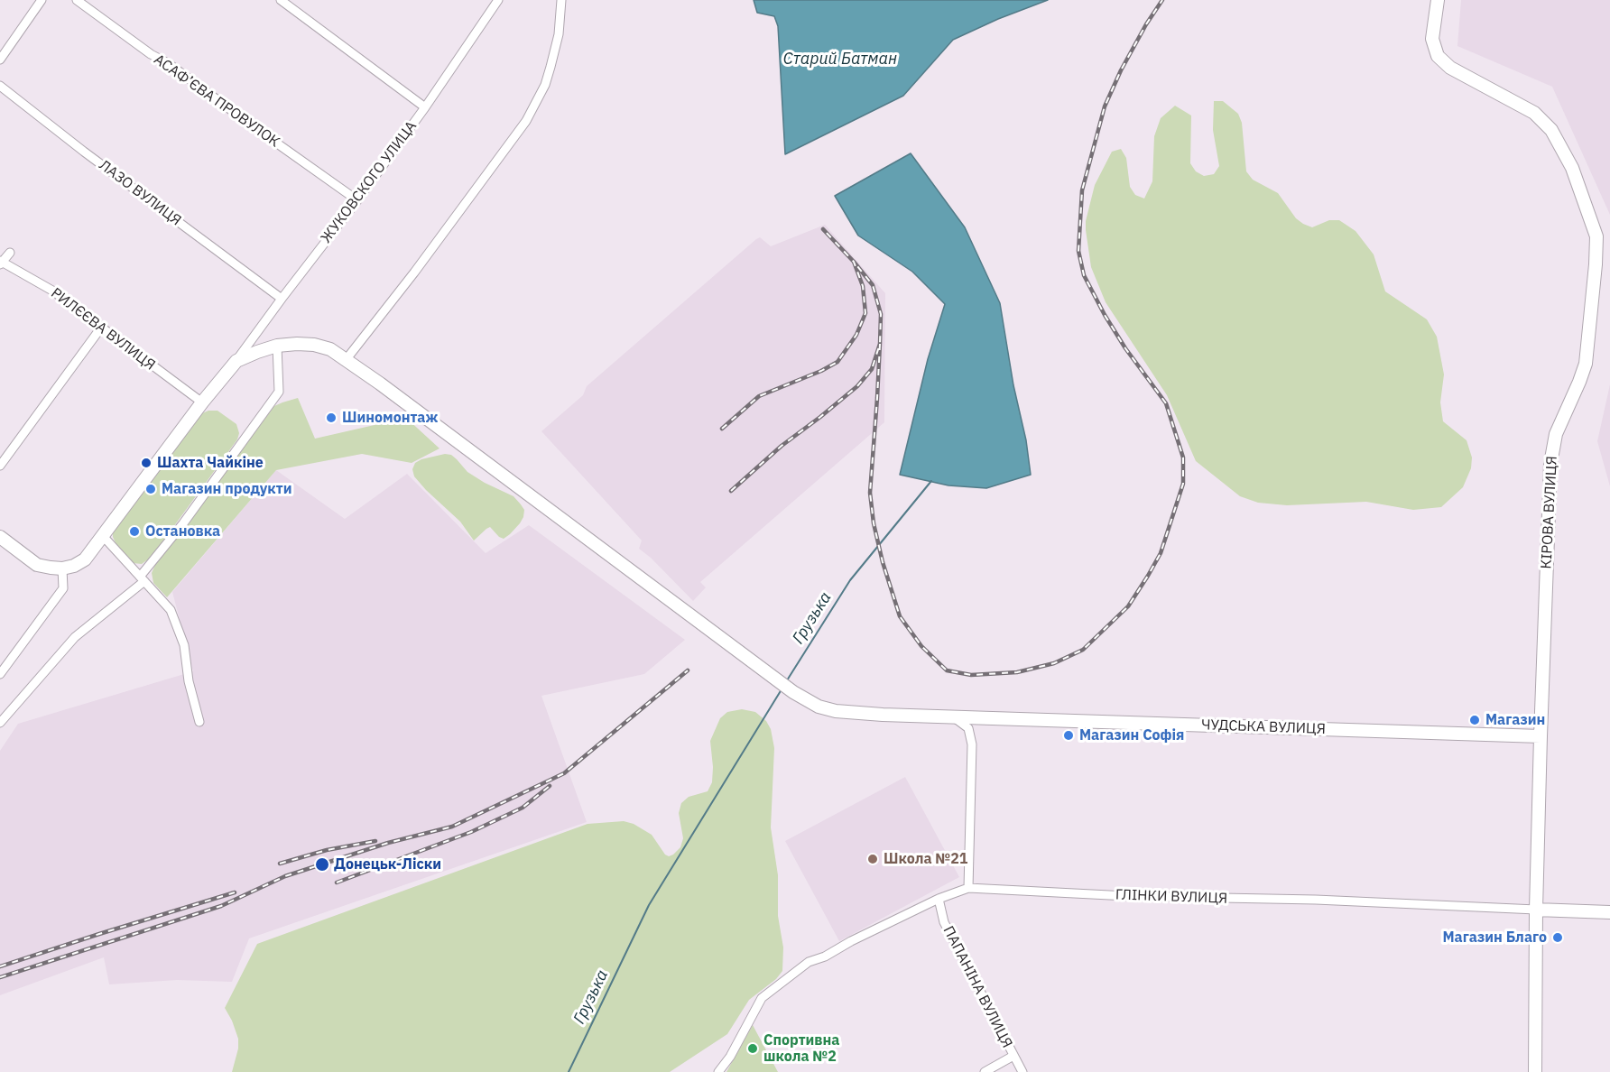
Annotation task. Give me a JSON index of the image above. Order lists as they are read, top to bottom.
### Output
{
  "streets": {
    "street": [
      "АСАФ’ЄВА ПРОВУЛОК",
      "ЖУКОВСКОГО УЛИЦА",
      "ЛАЗО ВУЛИЦЯ",
      "РИЛЄЄВА ВУЛИЦЯ",
      "КІРОВА ВУЛИЦЯ",
      "ЧУДСЬКА ВУЛИЦЯ",
      "ГЛІНКИ ВУЛИЦЯ",
      "ПАПАНІНА ВУЛИЦЯ"
    ]
  },
  "crossings": [
    ["АСАФ’ЄВА ПРОВУЛОК", "ЖУКОВСКОГО УЛИЦА"],
    ["ЖУКОВСКОГО УЛИЦА", "ЛАЗО ВУЛИЦЯ"],
    ["ЖУКОВСКОГО УЛИЦА", "ЧУДСЬКА ВУЛИЦЯ"],
    ["КІРОВА ВУЛИЦЯ", "ЧУДСЬКА ВУЛИЦЯ"],
    ["КІРОВА ВУЛИЦЯ", "ГЛІНКИ ВУЛИЦЯ"],
    ["ГЛІНКИ ВУЛИЦЯ", "ПАПАНІНА ВУЛИЦЯ"]
  ],
  "water": ["Старий Батман", "Грузька"],
  "places": [
    "Шиномонтаж",
    "Шахта Чайкіне",
    "Магазин продукти",
    "Остановка",
    "Магазин",
    "Магазин Софія",
    "Школа №21",
    "Донецьк-Ліски",
    "Магазин Благо",
    "Спортивна школа №2"
  ]
}
